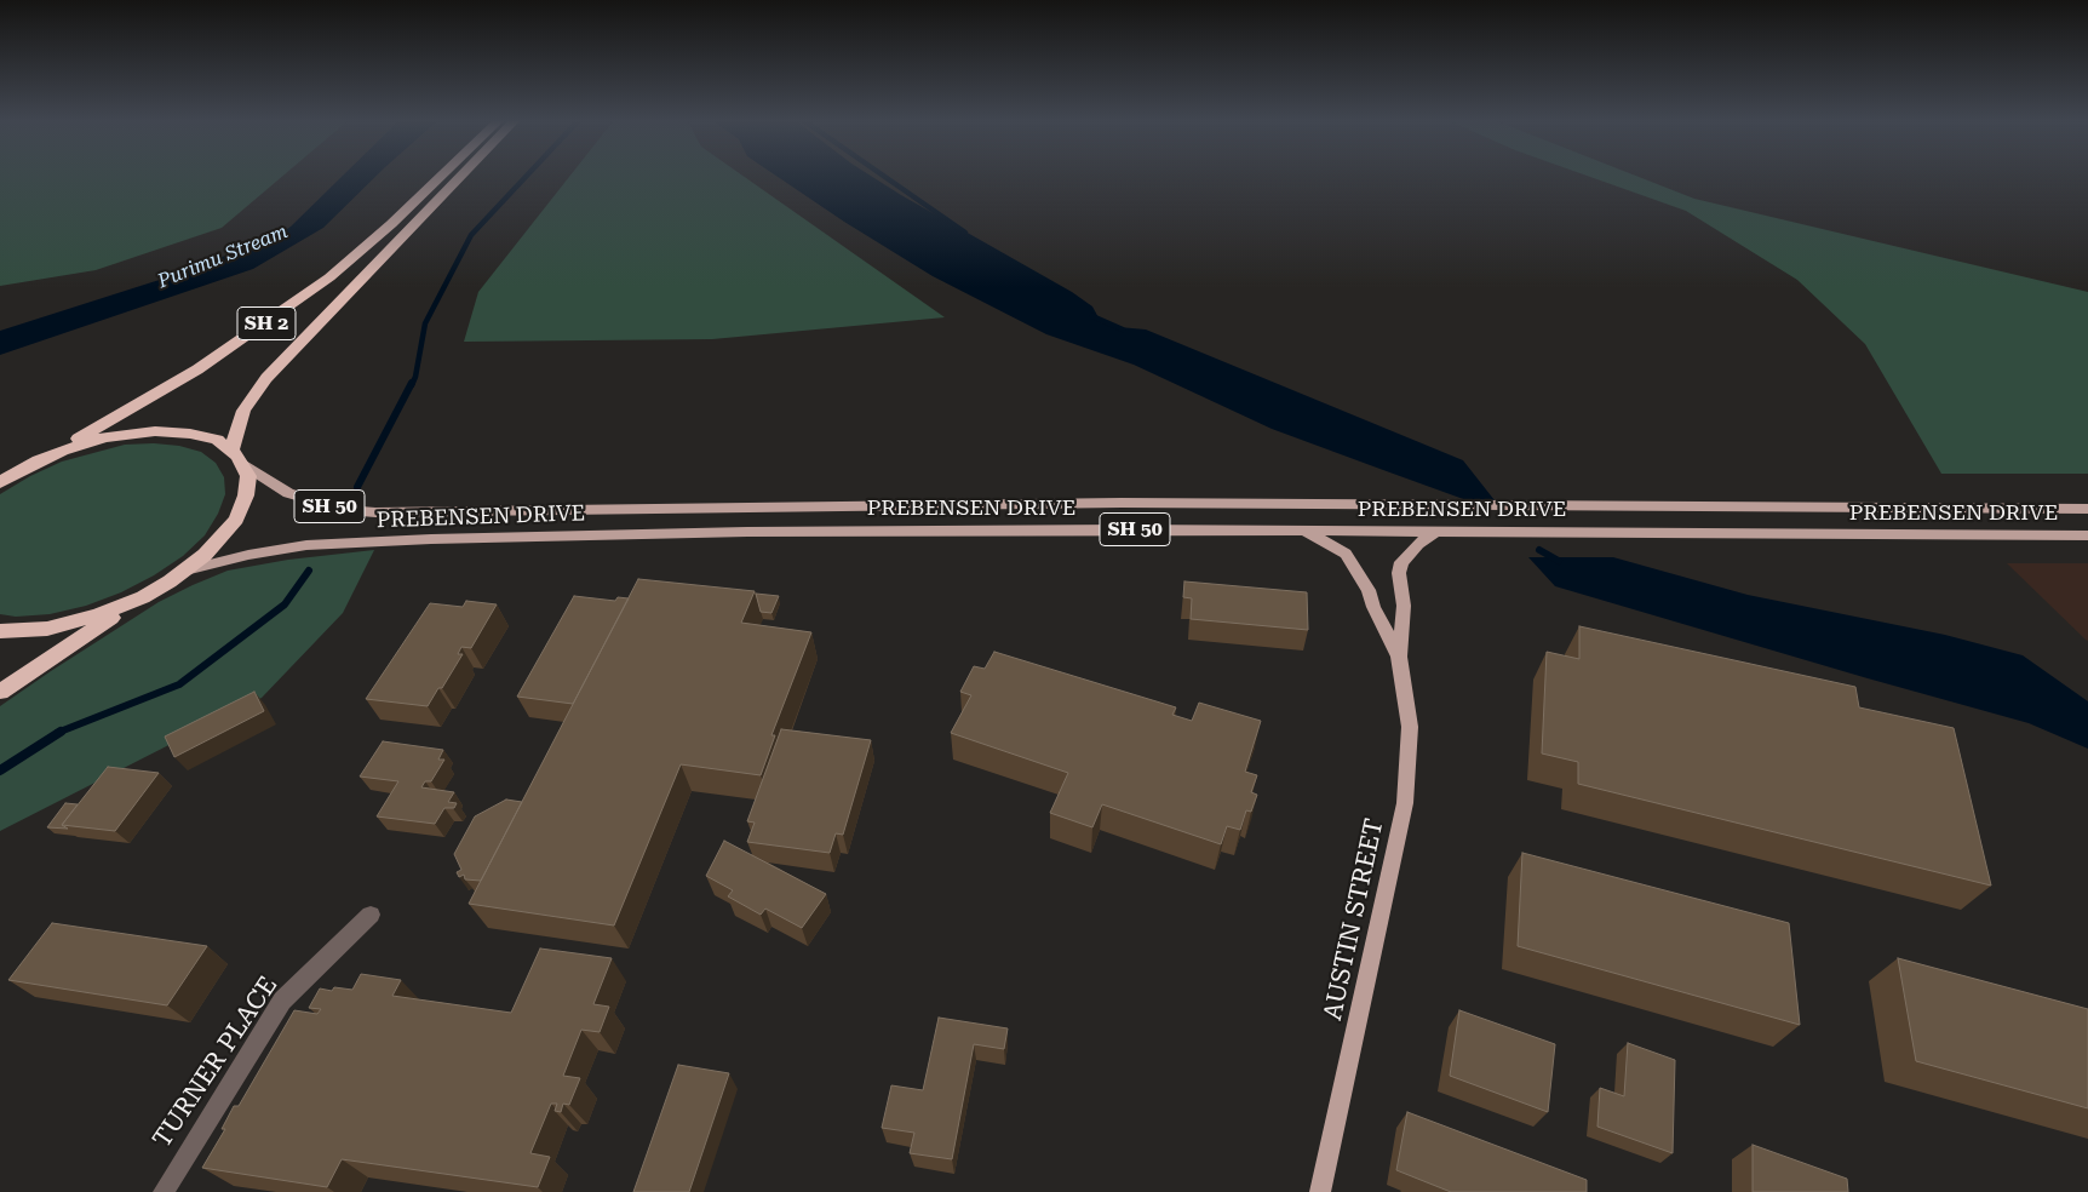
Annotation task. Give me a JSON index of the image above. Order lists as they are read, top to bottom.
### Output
{
  "streets": {
    "highway": ["SH 2"],
    "main road": ["SH 50", "PREBENSEN DRIVE", "AUSTIN STREET"],
    "street": ["TURNER PLACE"]
  },
  "crossings": [
    ["PREBENSEN DRIVE", "AUSTIN STREET"]
  ],
  "water": ["Purimu Stream"]
}
